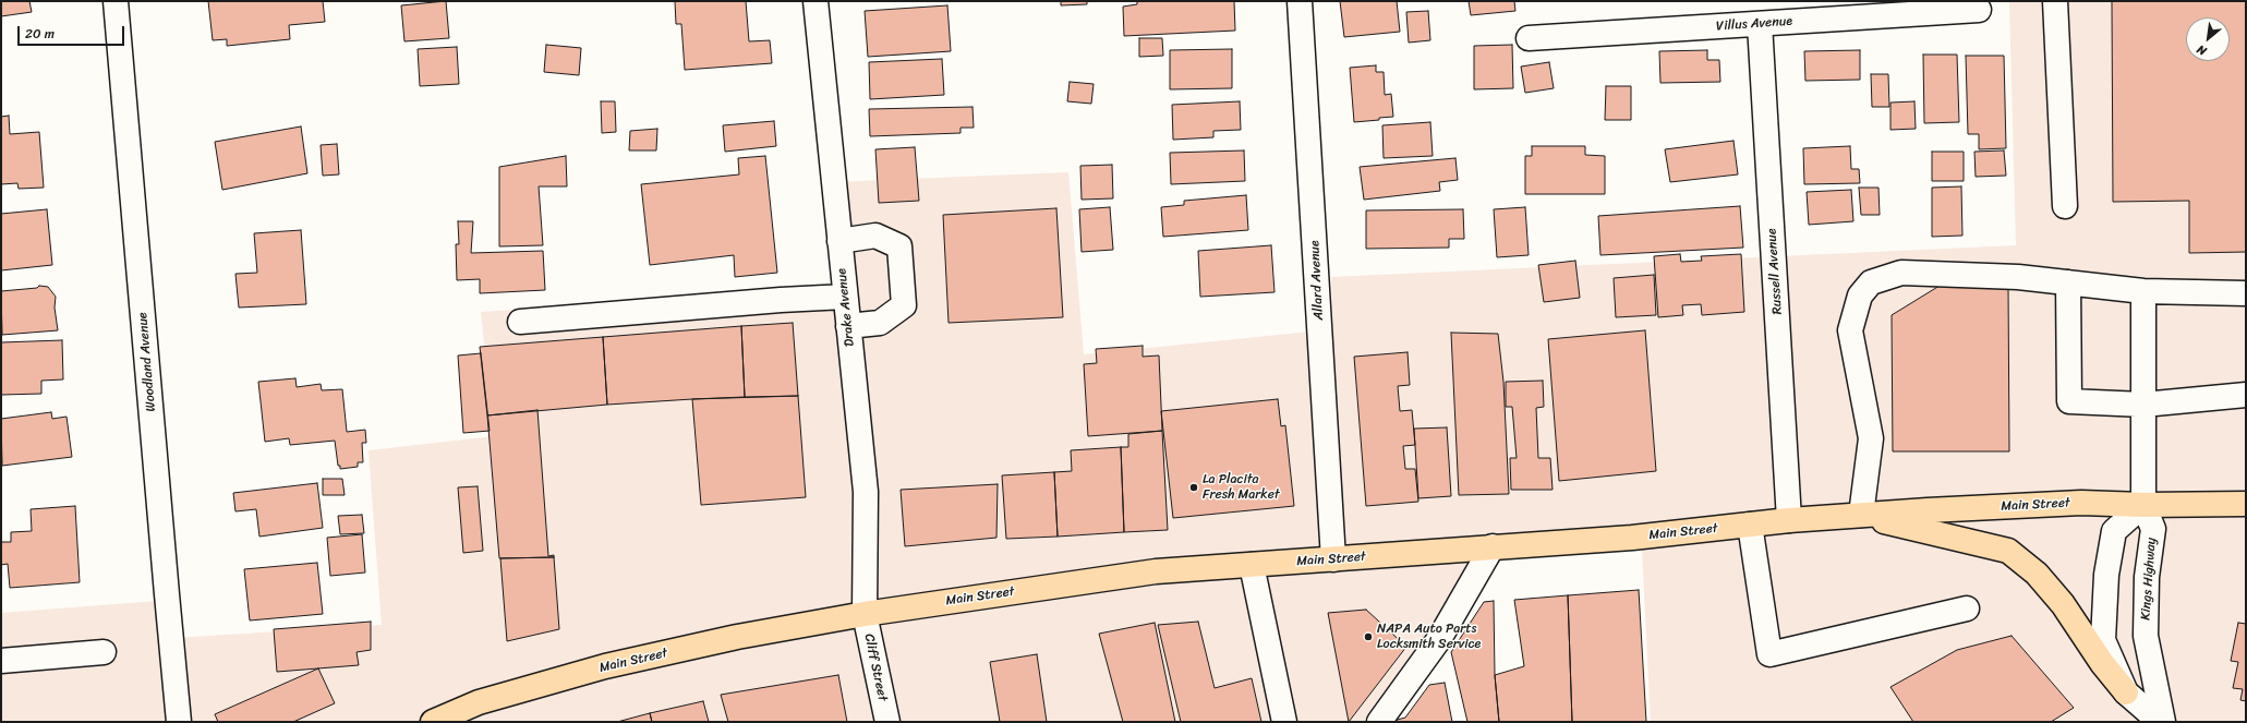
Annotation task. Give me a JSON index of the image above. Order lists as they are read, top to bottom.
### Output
{
  "streets": {
    "main road": ["Main Street"],
    "street": [
      "Villus Avenue",
      "Russell Avenue",
      "Allard Avenue",
      "Drake Avenue",
      "Woodland Avenue",
      "Kings Highway",
      "Cliff Street"
    ]
  },
  "crossings": [
    ["Villus Avenue", "Russell Avenue"],
    ["Russell Avenue", "Main Street"],
    ["Allard Avenue", "Main Street"],
    ["Drake Avenue", "Main Street"],
    ["Drake Avenue", "Cliff Street"],
    ["Main Street", "Kings Highway"],
    ["Main Street", "Cliff Street"]
  ],
  "places": ["La Placita Fresh Market", "NAPA Auto Parts Locksmith Service"],
  "scale_bar": "20 m",
  "north": "bottom left"
}
